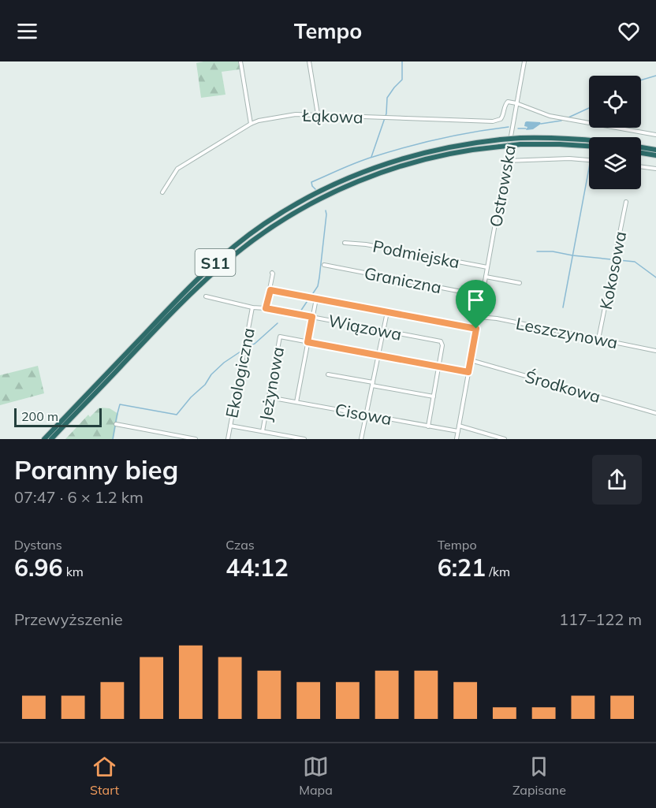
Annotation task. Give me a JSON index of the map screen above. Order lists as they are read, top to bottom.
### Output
{
  "streets": {
    "highway": ["S11"],
    "street": [
      "Łąkowa",
      "Ostrowska",
      "Podmiejska",
      "Kokosowa",
      "Graniczna",
      "Wiązowa",
      "Leszczynowa",
      "Ekologiczna",
      "Jeżynowa",
      "Środkowa",
      "Cisowa"
    ]
  },
  "crossings": [
    ["Łąkowa", "Ostrowska"],
    ["Ostrowska", "Podmiejska"],
    ["Ostrowska", "Graniczna"],
    ["Ostrowska", "Leszczynowa"],
    ["Ostrowska", "Środkowa"],
    ["Ostrowska", "Cisowa"],
    ["Kokosowa", "Leszczynowa"],
    ["Wiązowa", "Ekologiczna"],
    ["Jeżynowa", "Cisowa"]
  ],
  "scale_bar": "200 m",
  "page": {
    "header": "Tempo",
    "scale": "200 m",
    "heading": ["Poranny bieg", "07:47 · 6 × 1.2 km"],
    "stats": [
      ["Dystans", "6.96 km"],
      ["Czas", "44:12"],
      ["Tempo", "6:21 /km"]
    ],
    "chart": ["Przewyższenie", "117–122 m"],
    "tabs": ["Start", "Mapa", "Zapisane"]
  }
}
